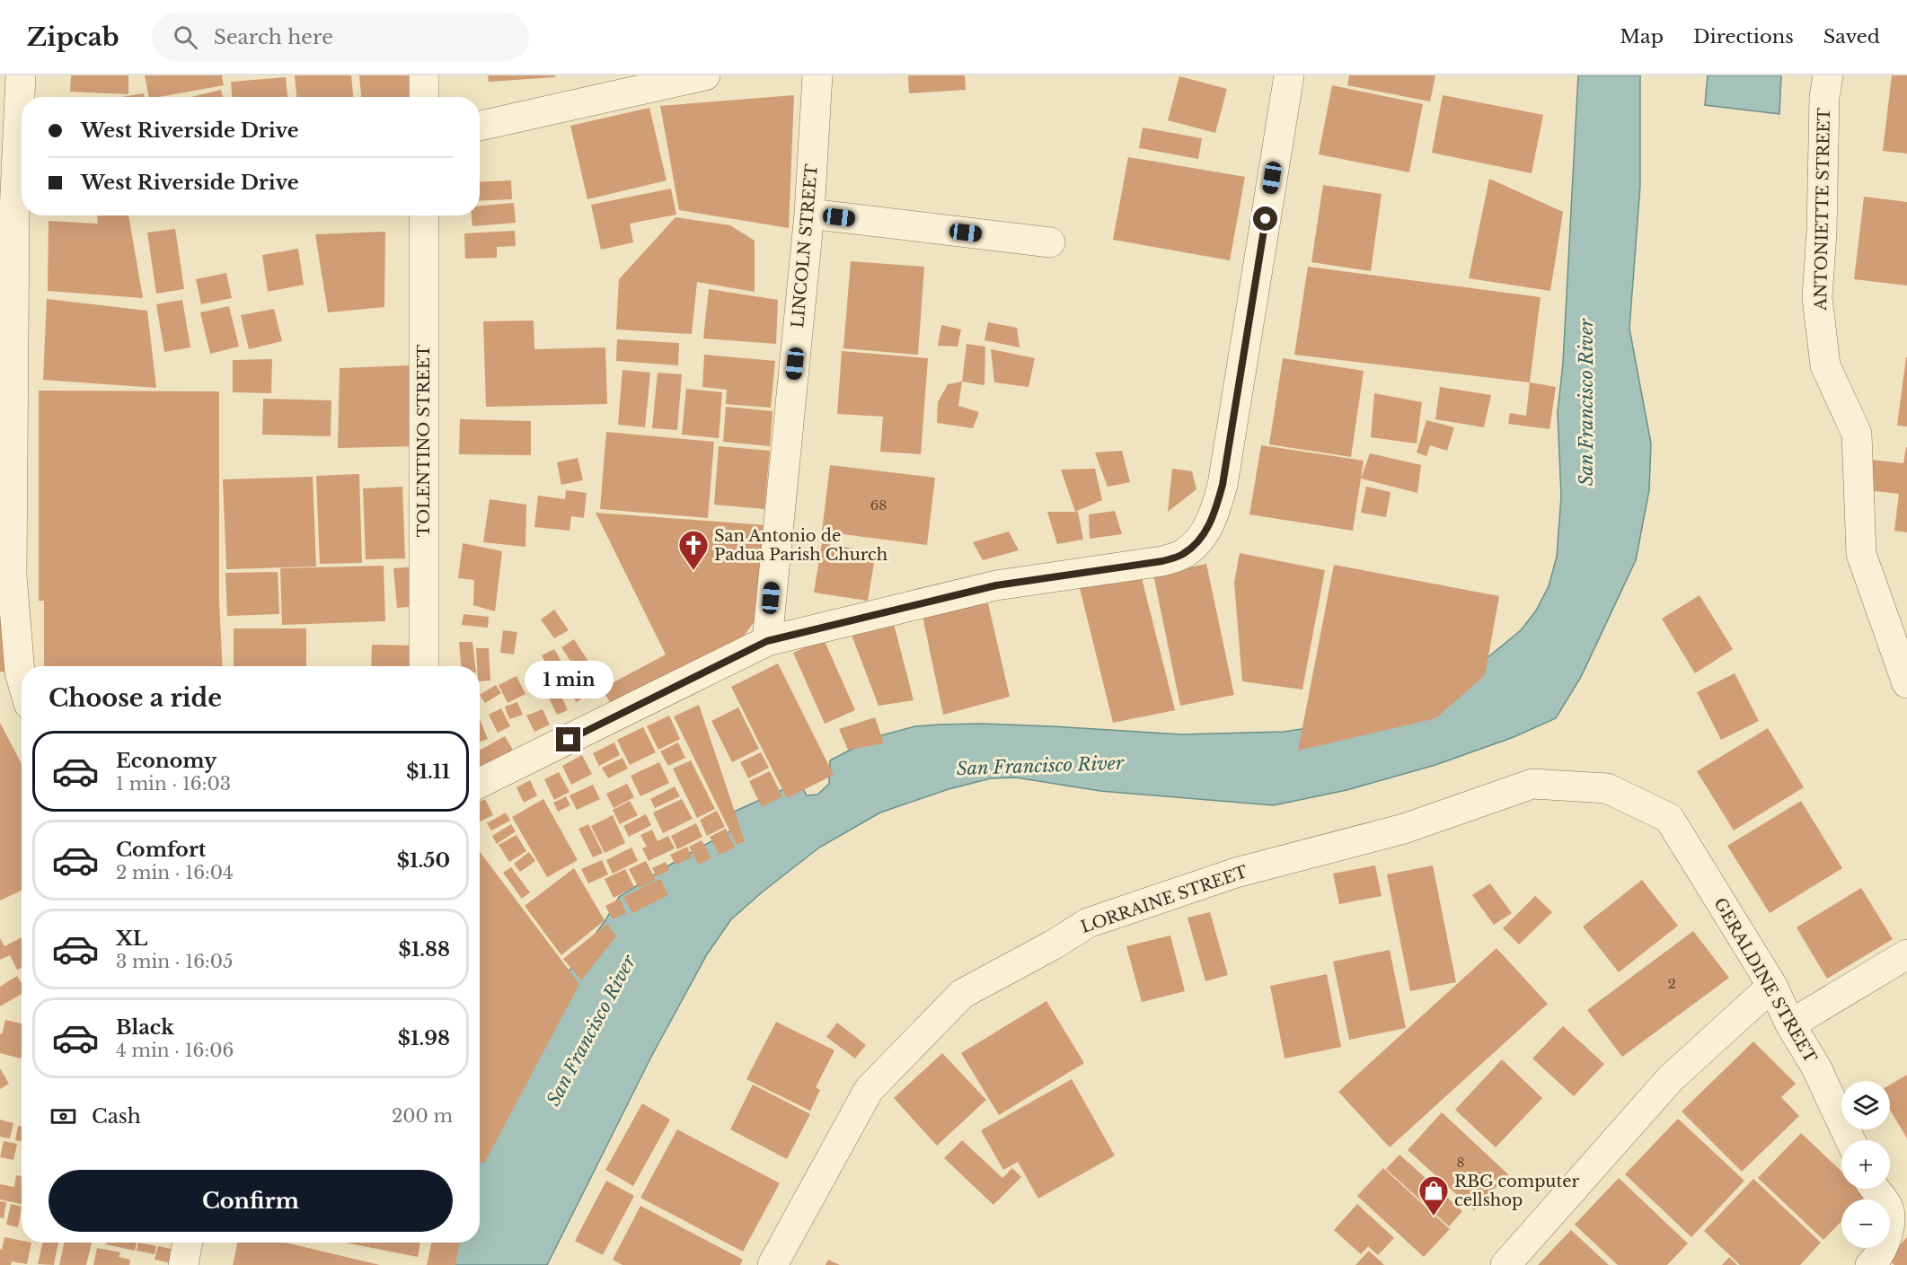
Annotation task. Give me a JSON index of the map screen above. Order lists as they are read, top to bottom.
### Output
{
  "streets": {
    "street": [
      "ANTONIETTE STREET",
      "LINCOLN STREET",
      "TOLENTINO STREET",
      "LORRAINE STREET",
      "GERALDINE STREET"
    ]
  },
  "crossings": [
    ["LORRAINE STREET", "GERALDINE STREET"]
  ],
  "water": ["San Francisco River"],
  "places": {
    "church": ["San Antonio de Padua Parish Church"],
    "shop": ["RBG computer cellshop"]
  },
  "house_numbers": ["68", "2", "8"],
  "page": {
    "header": "Zipcab",
    "search": "Search here",
    "nav": ["Map", "Directions", "Saved"],
    "banner": ["West Riverside Drive", "West Riverside Drive"],
    "bubble": "1 min",
    "heading": "Choose a ride",
    "list": [
      {
        "name": "Economy",
        "note": "1 min · 16:03",
        "value": "$1.11"
      },
      {
        "name": "Comfort",
        "note": "2 min · 16:04",
        "value": "$1.50"
      },
      {
        "name": "XL",
        "note": "3 min · 16:05",
        "value": "$1.88"
      },
      {
        "name": "Black",
        "note": "4 min · 16:06",
        "value": "$1.98"
      }
    ],
    "map_buttons": ["+", "−"],
    "pay": ["Cash", "200 m"],
    "buttons": "Confirm"
  }
}
